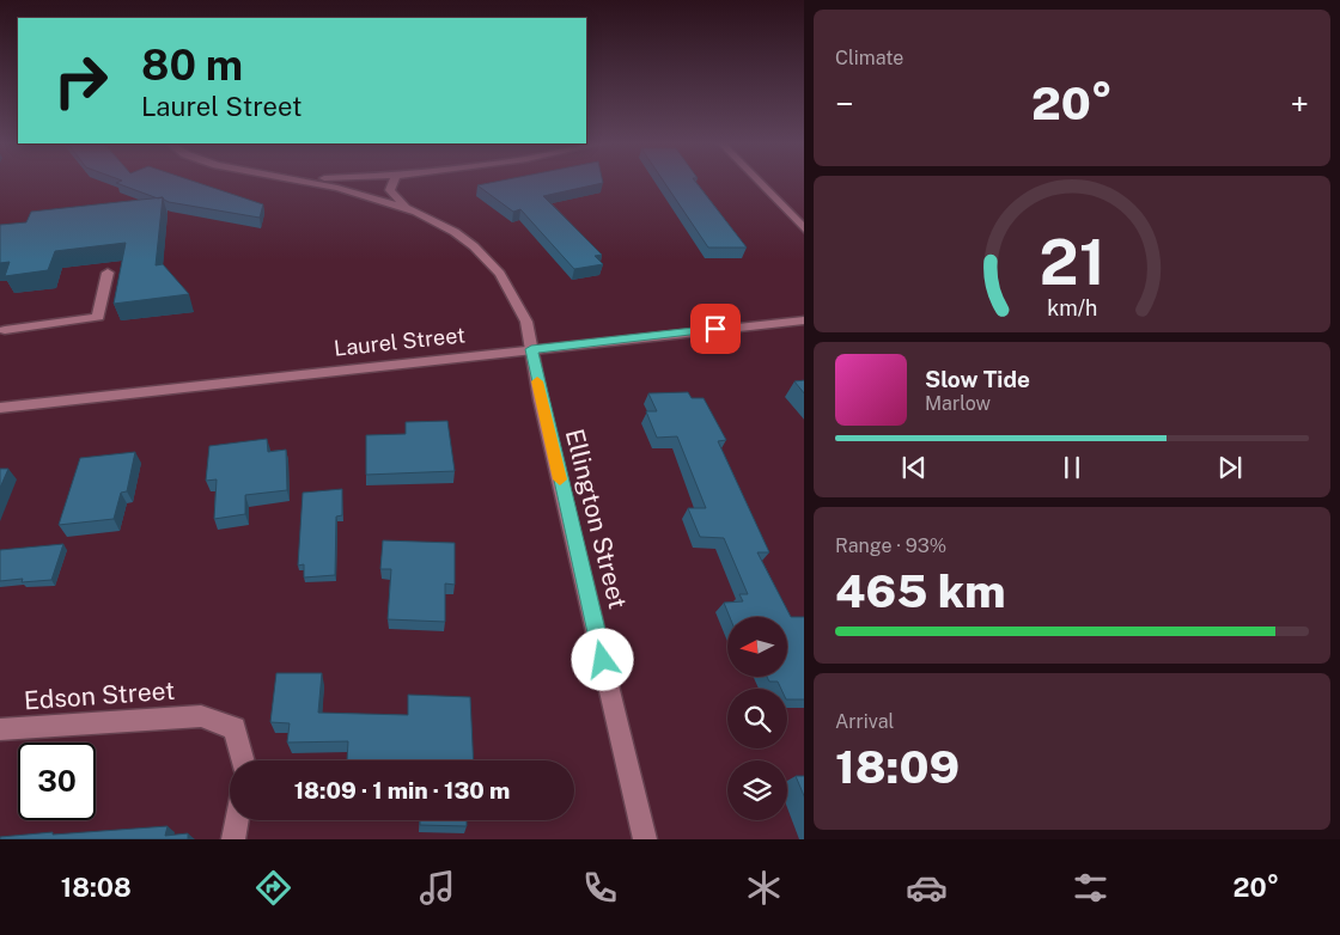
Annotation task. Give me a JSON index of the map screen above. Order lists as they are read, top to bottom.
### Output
{
  "streets": {
    "street": ["Laurel Street", "Ellington Street", "Edson Street"]
  },
  "crossings": [
    ["Laurel Street", "Ellington Street"]
  ],
  "north": "left",
  "page": {
    "tile": [
      "Climate",
      ["Range · 93%", "465 km"],
      ["Arrival", "18:09"]
    ],
    "turn": ["80 m", "Laurel Street"],
    "heat": ["−", "20°", "+"],
    "song": ["Slow Tide", "Marlow"],
    "limit": "30",
    "trip": "18:09 · 1 min · 130 m",
    "tabs": ["18:08", "20°"],
    "gauge": ["21", "km/h"]
  }
}
